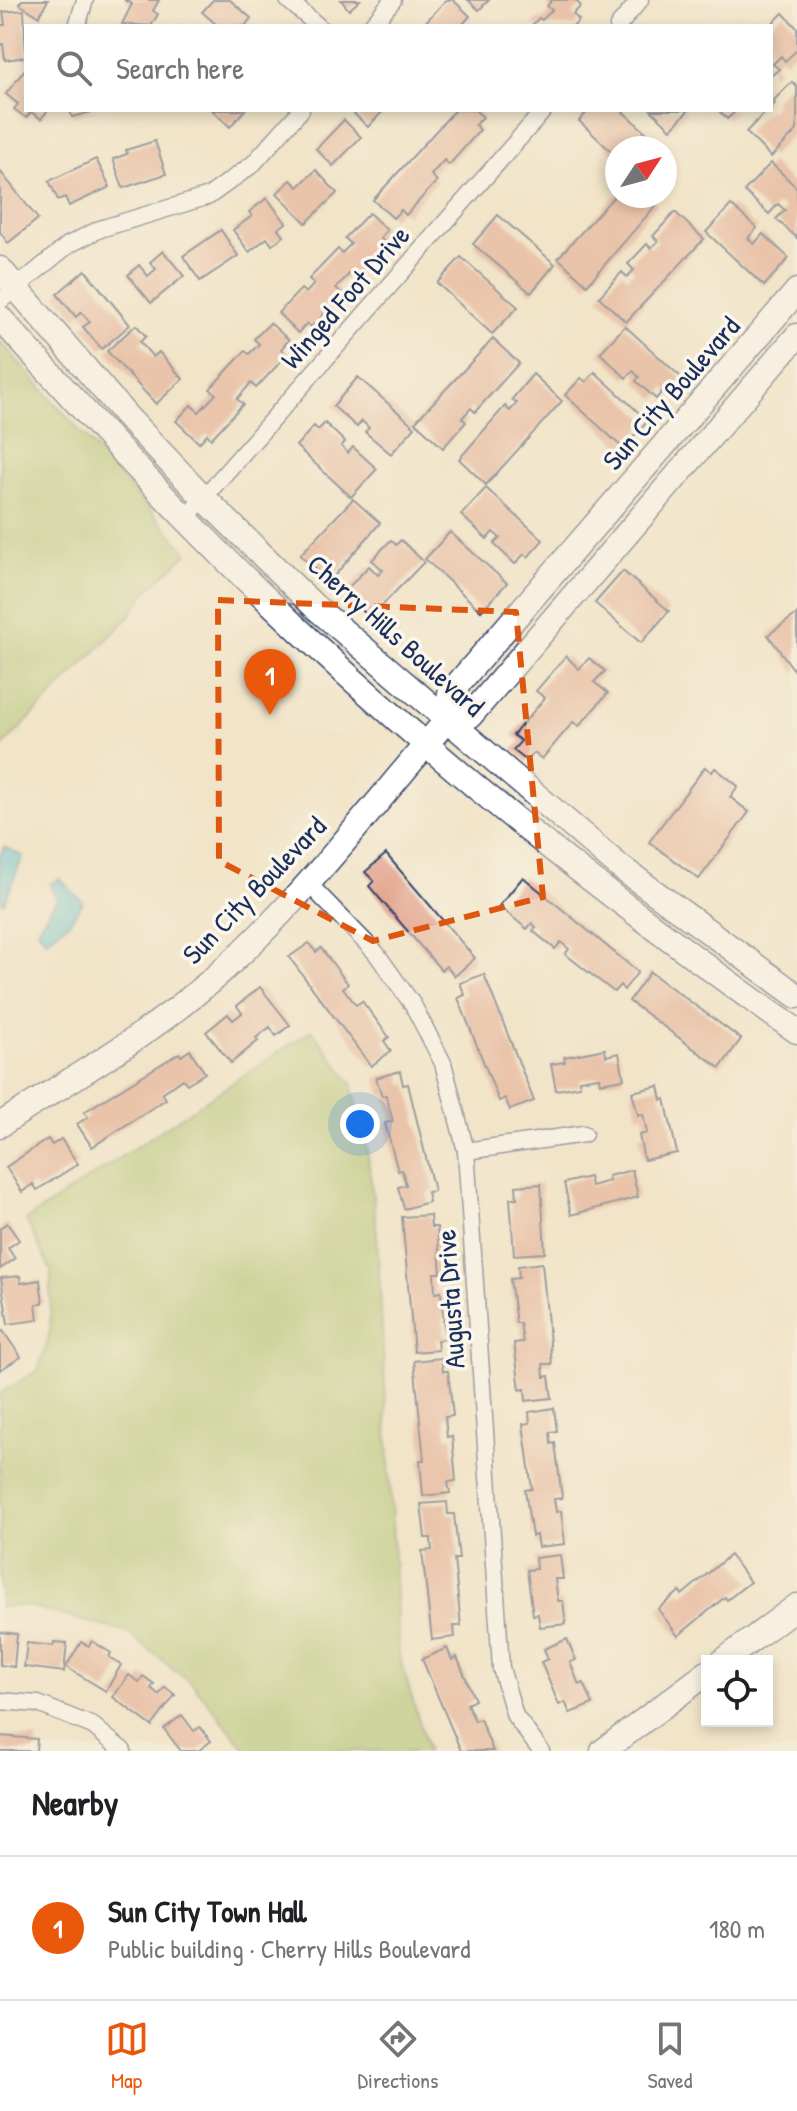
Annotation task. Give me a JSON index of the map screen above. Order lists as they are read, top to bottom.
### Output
{
  "streets": {
    "street": [
      "Winged Foot Drive",
      "Sun City Boulevard",
      "Cherry Hills Boulevard",
      "Augusta Drive"
    ]
  },
  "crossings": [
    ["Winged Foot Drive", "Cherry Hills Boulevard"],
    ["Sun City Boulevard", "Cherry Hills Boulevard"],
    ["Sun City Boulevard", "Augusta Drive"]
  ],
  "north": "top right",
  "page": {
    "search": "Search here",
    "pins": "1",
    "heading": "Nearby",
    "list": [
      {
        "mark": "1",
        "name": "Sun City Town Hall",
        "note": "Public building · Cherry Hills Boulevard",
        "value": "180 m"
      }
    ],
    "nav": ["Map", "Directions", "Saved"]
  }
}
